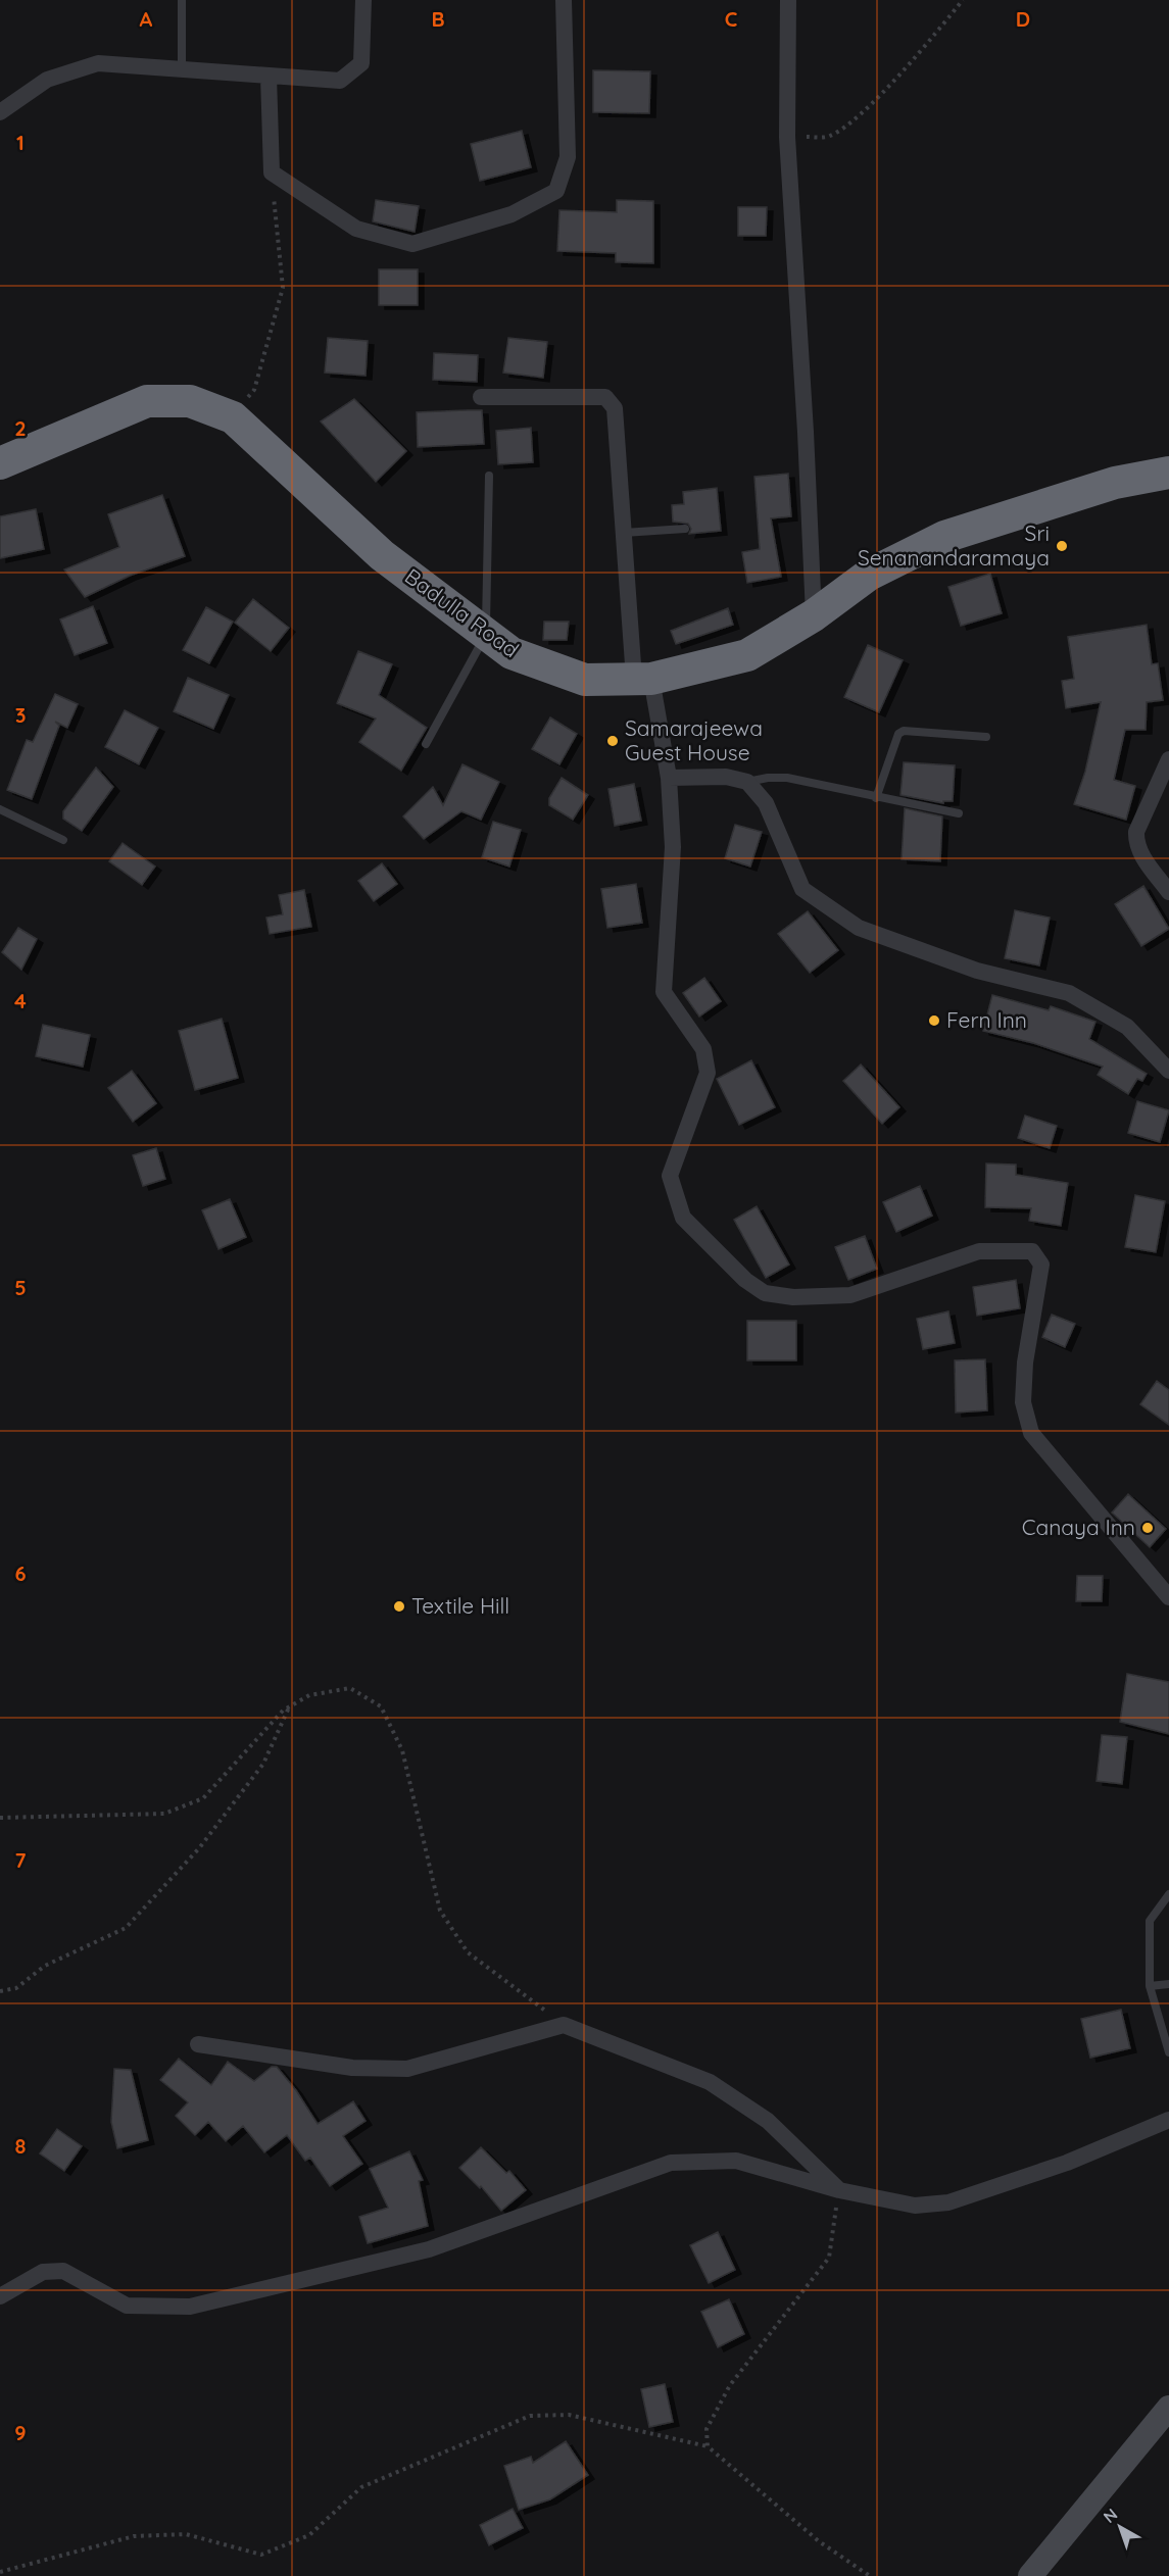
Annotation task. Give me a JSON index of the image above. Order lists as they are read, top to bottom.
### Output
{
  "streets": {
    "highway": ["Badulla Road"]
  },
  "places": [
    "Sri Senanandaramaya",
    "Samarajeewa Guest House",
    "Fern Inn",
    "Canaya Inn",
    "Textile Hill"
  ],
  "north": "top left",
  "grid": {
    "columns": [
      "A",
      "B",
      "C",
      "D"
    ],
    "rows": [
      "1",
      "2",
      "3",
      "4",
      "5",
      "6",
      "7",
      "8",
      "9"
    ]
  }
}
